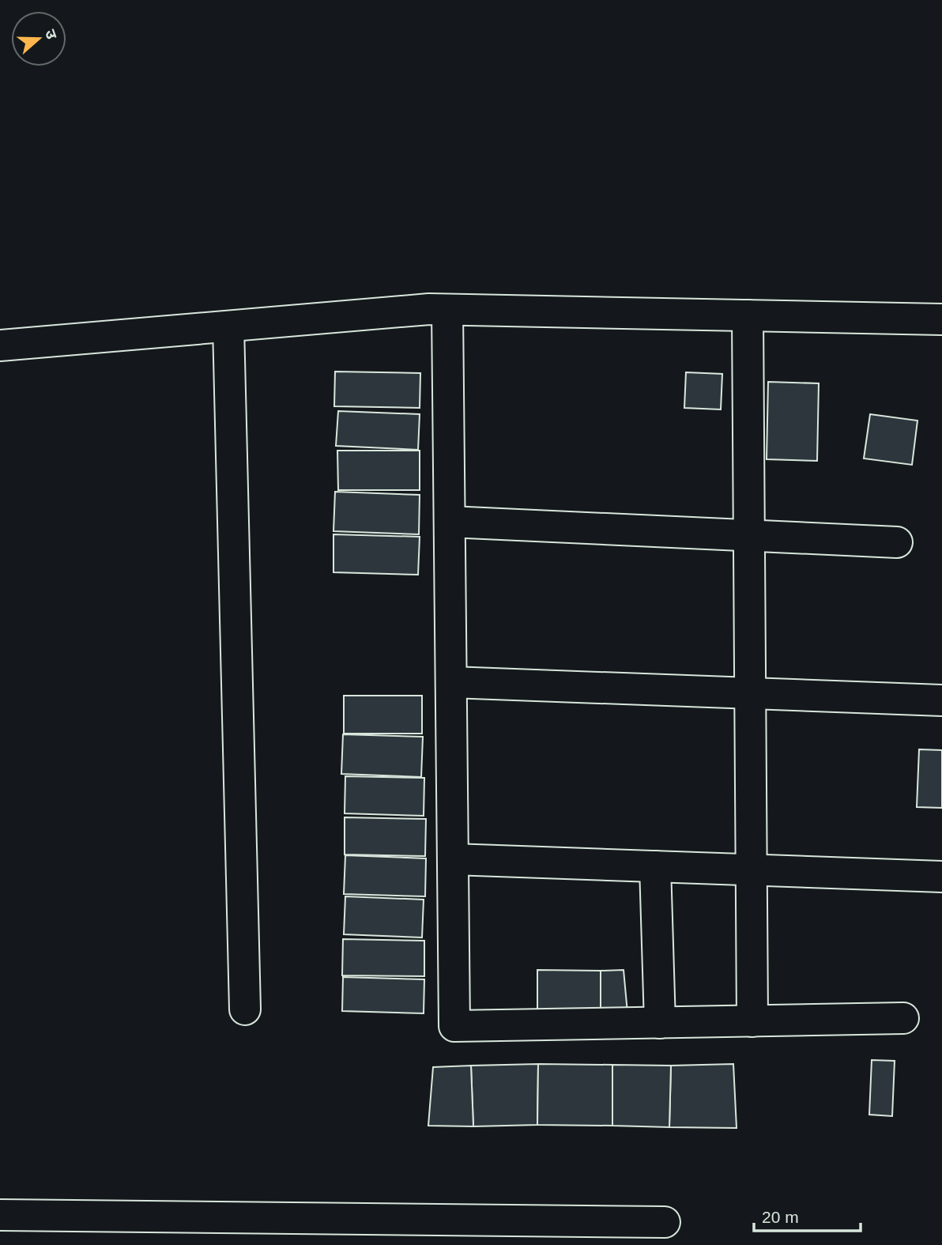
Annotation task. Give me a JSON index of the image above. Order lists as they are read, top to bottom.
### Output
{
  "scale_bar": "20 m",
  "north": "right"
}
